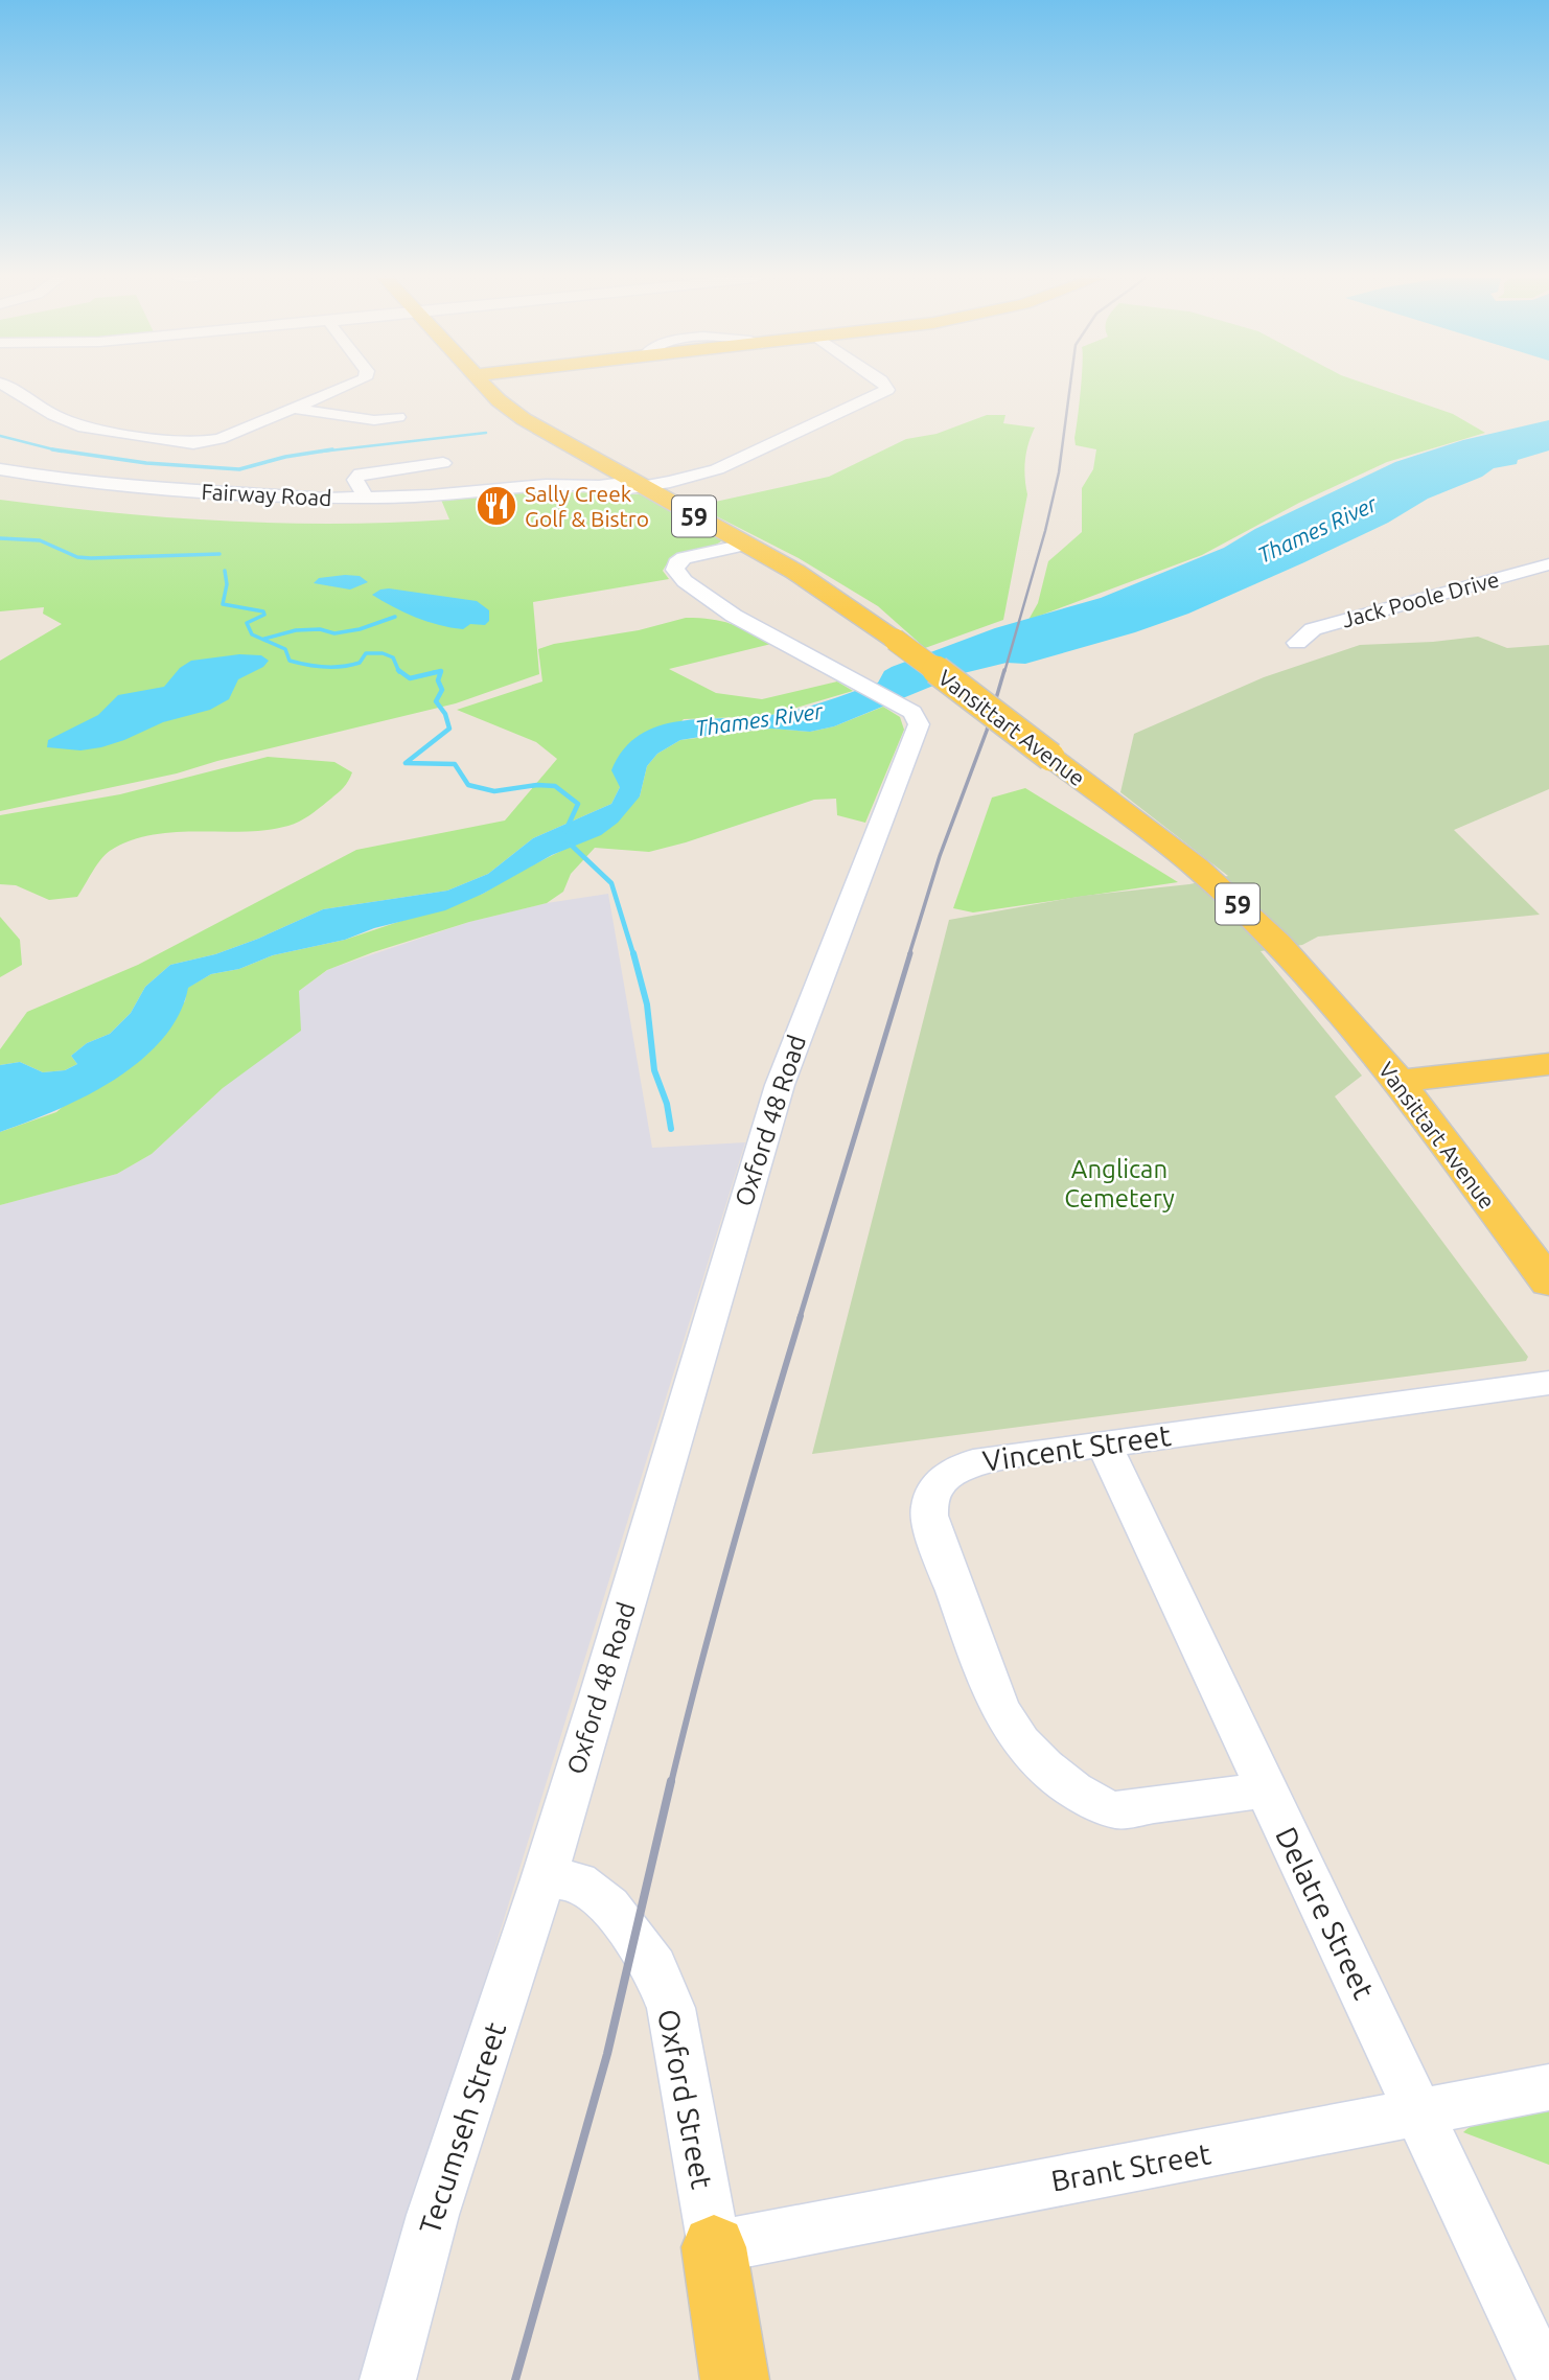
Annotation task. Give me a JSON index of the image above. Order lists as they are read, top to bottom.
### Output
{
  "streets": {
    "main road": ["59", "Vansittart Avenue", "Oxford Street"],
    "street": [
      "Fairway Road",
      "Jack Poole Drive",
      "Oxford 48 Road",
      "Vincent Street",
      "Delatre Street",
      "Tecumseh Street",
      "Brant Street"
    ]
  },
  "crossings": [
    ["Fairway Road", "Vansittart Avenue"],
    ["Vansittart Avenue", "Oxford 48 Road"],
    ["Oxford 48 Road", "Oxford Street"],
    ["Oxford 48 Road", "Tecumseh Street"],
    ["Vincent Street", "Delatre Street"],
    ["Delatre Street", "Brant Street"],
    ["Oxford Street", "Tecumseh Street"],
    ["Oxford Street", "Brant Street"]
  ],
  "water": ["Thames River"],
  "parks": ["Anglican Cemetery"],
  "places": {
    "restaurant": ["Sally Creek Golf & Bistro"]
  }
}
